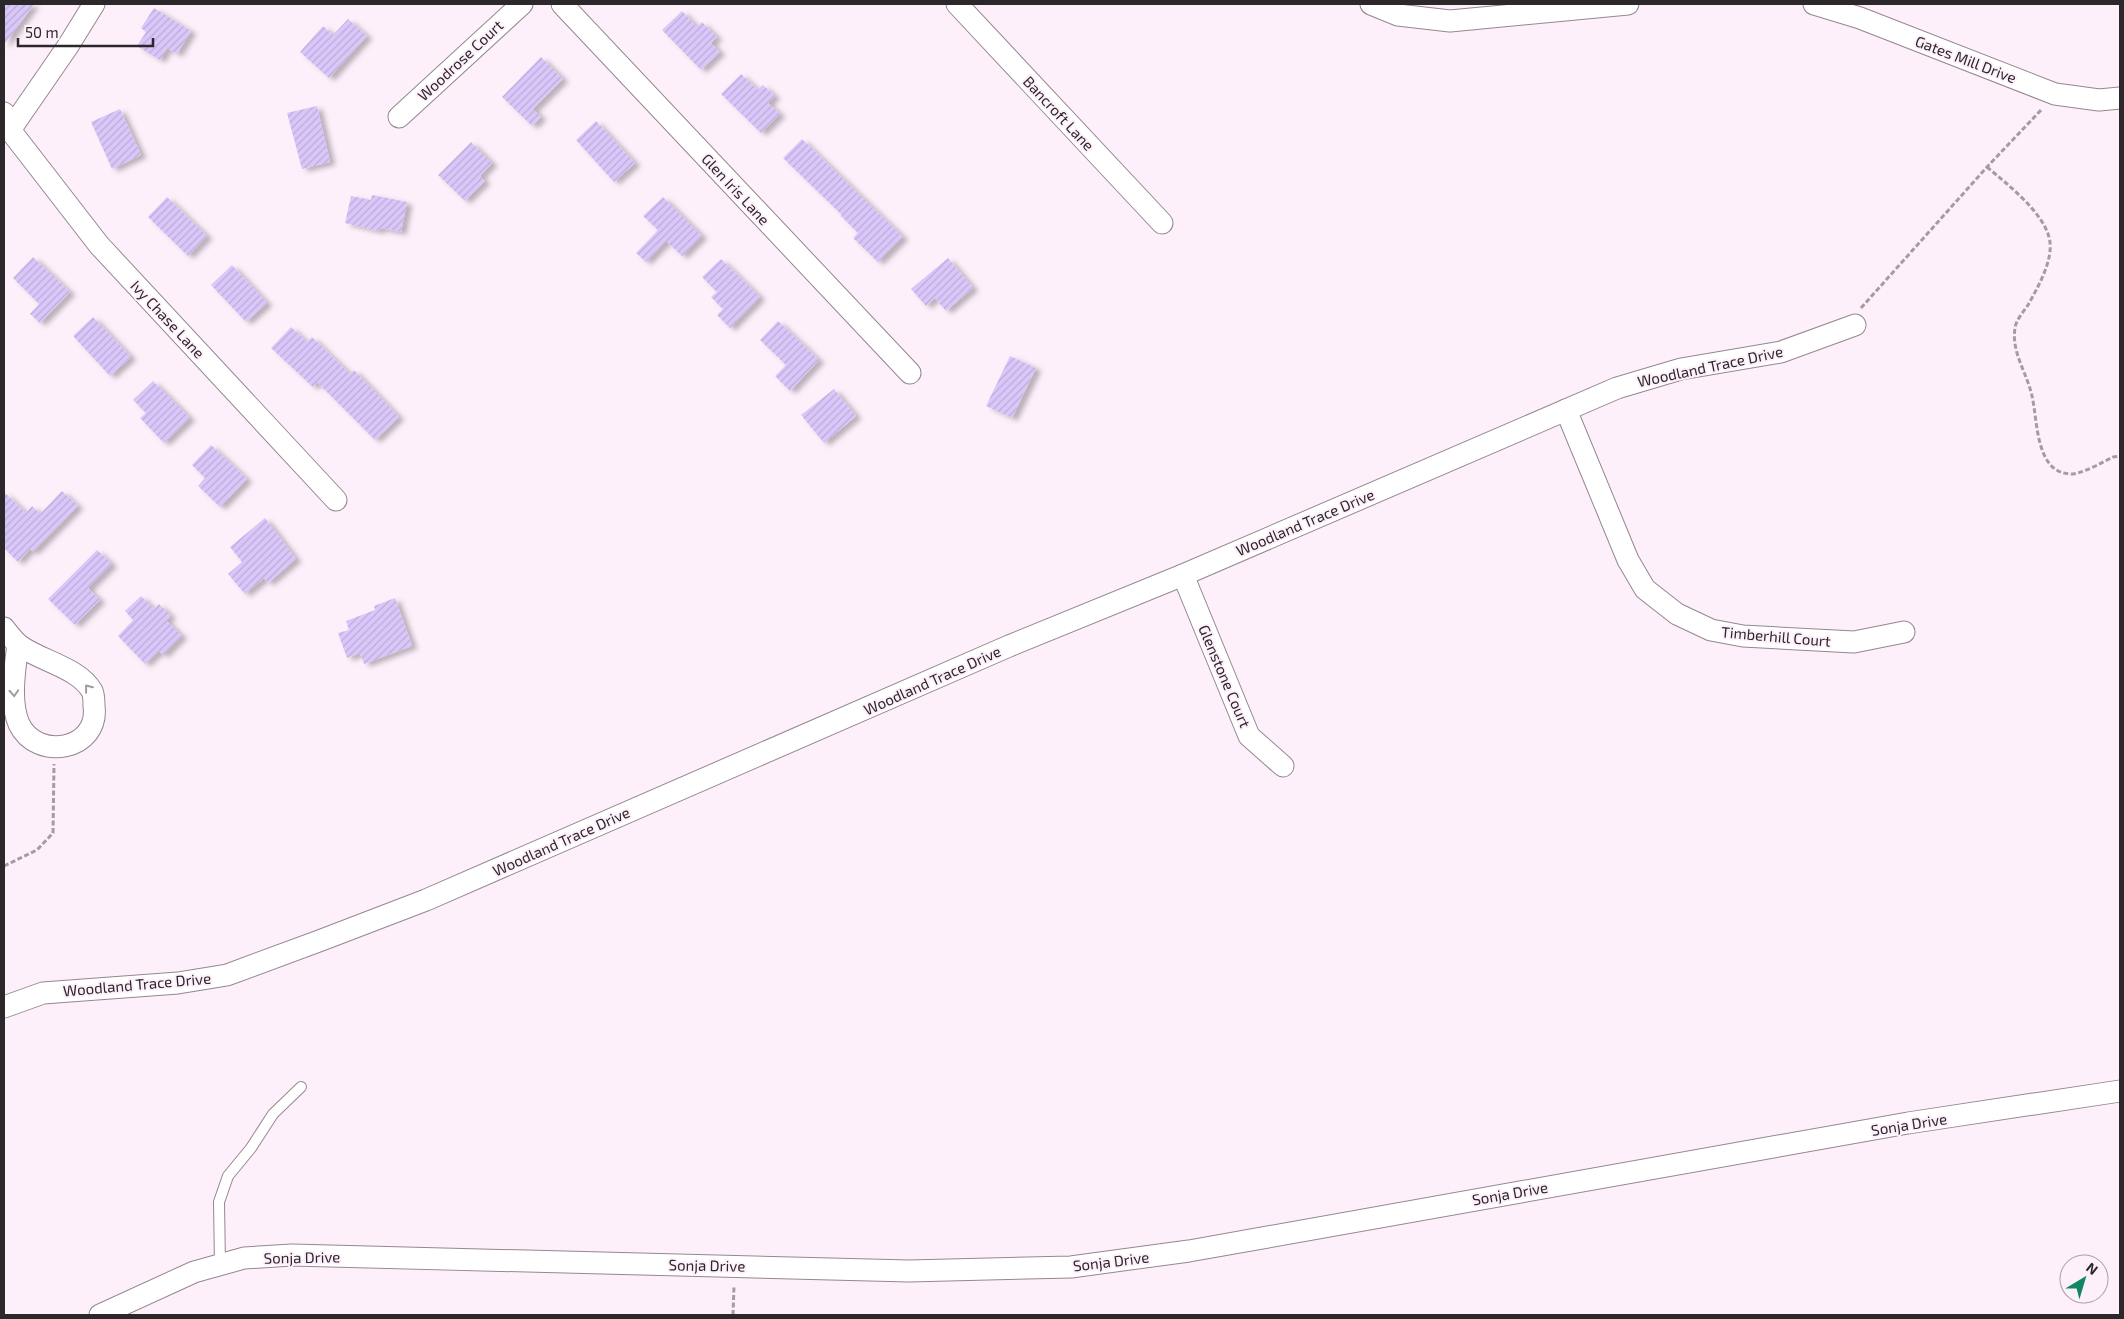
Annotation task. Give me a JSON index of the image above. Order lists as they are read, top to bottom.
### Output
{
  "streets": {
    "street": [
      "Gates Mill Drive",
      "Woodrose Court",
      "Bancroft Lane",
      "Glen Iris Lane",
      "Ivy Chase Lane",
      "Woodland Trace Drive",
      "Timberhill Court",
      "Glenstone Court",
      "Sonja Drive"
    ]
  },
  "crossings": [
    ["Woodland Trace Drive", "Timberhill Court"],
    ["Woodland Trace Drive", "Glenstone Court"]
  ],
  "scale_bar": "50 m",
  "north": "top right"
}
